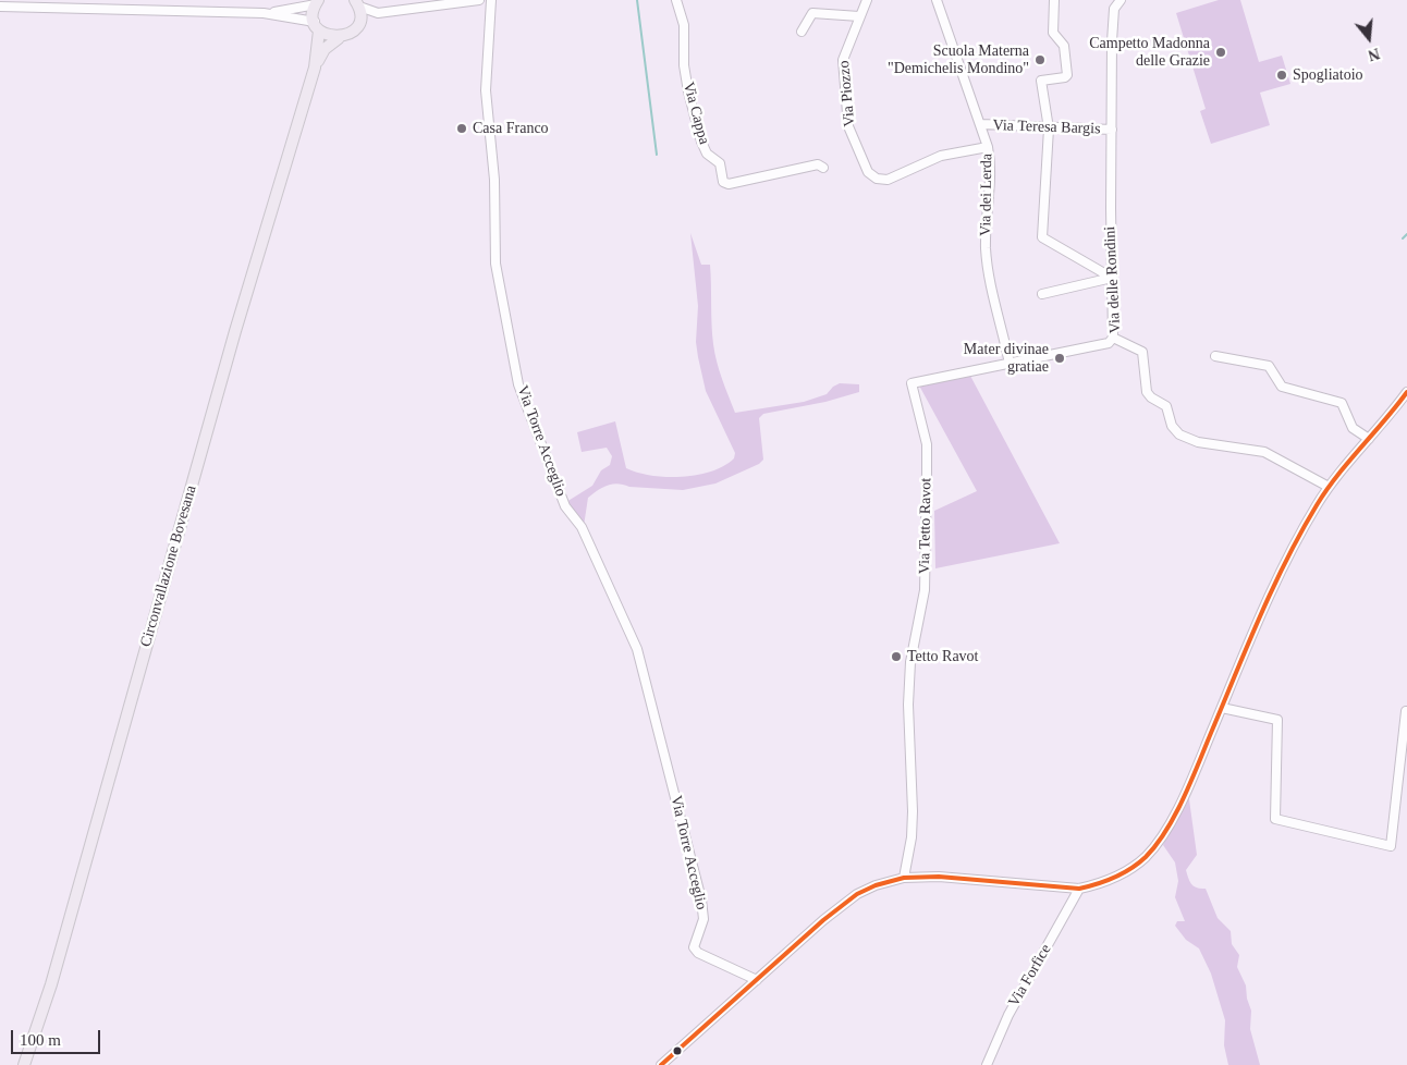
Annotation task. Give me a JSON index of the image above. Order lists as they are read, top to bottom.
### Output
{
  "streets": {
    "main road": ["Circonvallazione Bovesana"],
    "street": [
      "Via Piozzo",
      "Via Cappa",
      "Via Teresa Bargis",
      "Via dei Lerda",
      "Via delle Rondini",
      "Via Torre Acceglio",
      "Via Tetto Ravot",
      "Via Forfice"
    ]
  },
  "crossings": [
    ["Via Piozzo", "Via dei Lerda"],
    ["Via Teresa Bargis", "Via dei Lerda"],
    ["Via Teresa Bargis", "Via delle Rondini"],
    ["Via dei Lerda", "Via Tetto Ravot"],
    ["Via delle Rondini", "Via Tetto Ravot"]
  ],
  "places": [
    "Campetto Madonna delle Grazie",
    "Scuola Materna \"Demichelis Mondino\"",
    "Spogliatoio",
    "Casa Franco",
    "Mater divinae gratiae",
    "Tetto Ravot"
  ],
  "scale_bar": "100 m",
  "north": "bottom"
}
